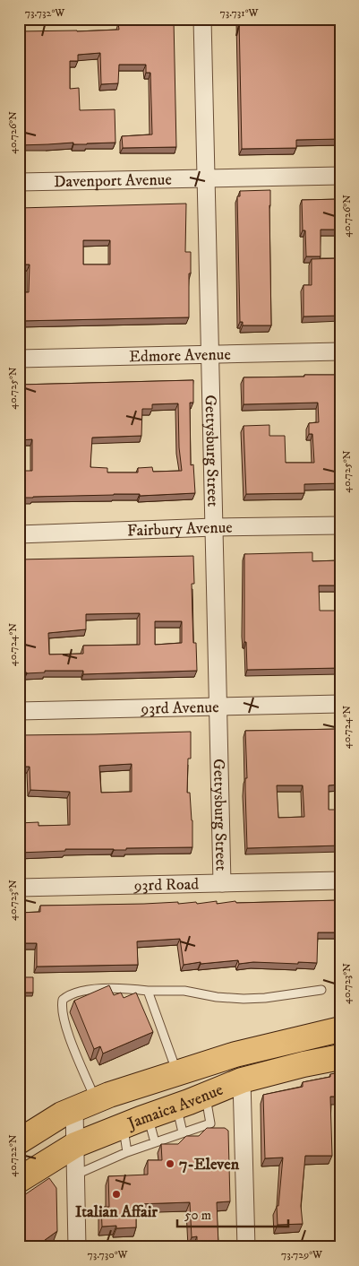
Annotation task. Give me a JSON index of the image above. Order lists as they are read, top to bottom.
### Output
{
  "streets": {
    "main road": ["Jamaica Avenue"],
    "street": [
      "Davenport Avenue",
      "Edmore Avenue",
      "Gettysburg Street",
      "Fairbury Avenue",
      "93rd Avenue",
      "93rd Road"
    ]
  },
  "crossings": [
    ["Davenport Avenue", "Gettysburg Street"],
    ["Edmore Avenue", "Gettysburg Street"],
    ["Gettysburg Street", "Fairbury Avenue"],
    ["Gettysburg Street", "93rd Avenue"],
    ["Gettysburg Street", "93rd Road"]
  ],
  "places": ["7-Eleven", "Italian Affair"],
  "scale_bar": "50 m",
  "coordinates": [
    "73.732°W",
    "73.731°W",
    "40.726°N",
    "40.725°N",
    "40.724°N",
    "40.723°N",
    "40.722°N",
    "73.730°W",
    "73.729°W"
  ]
}
